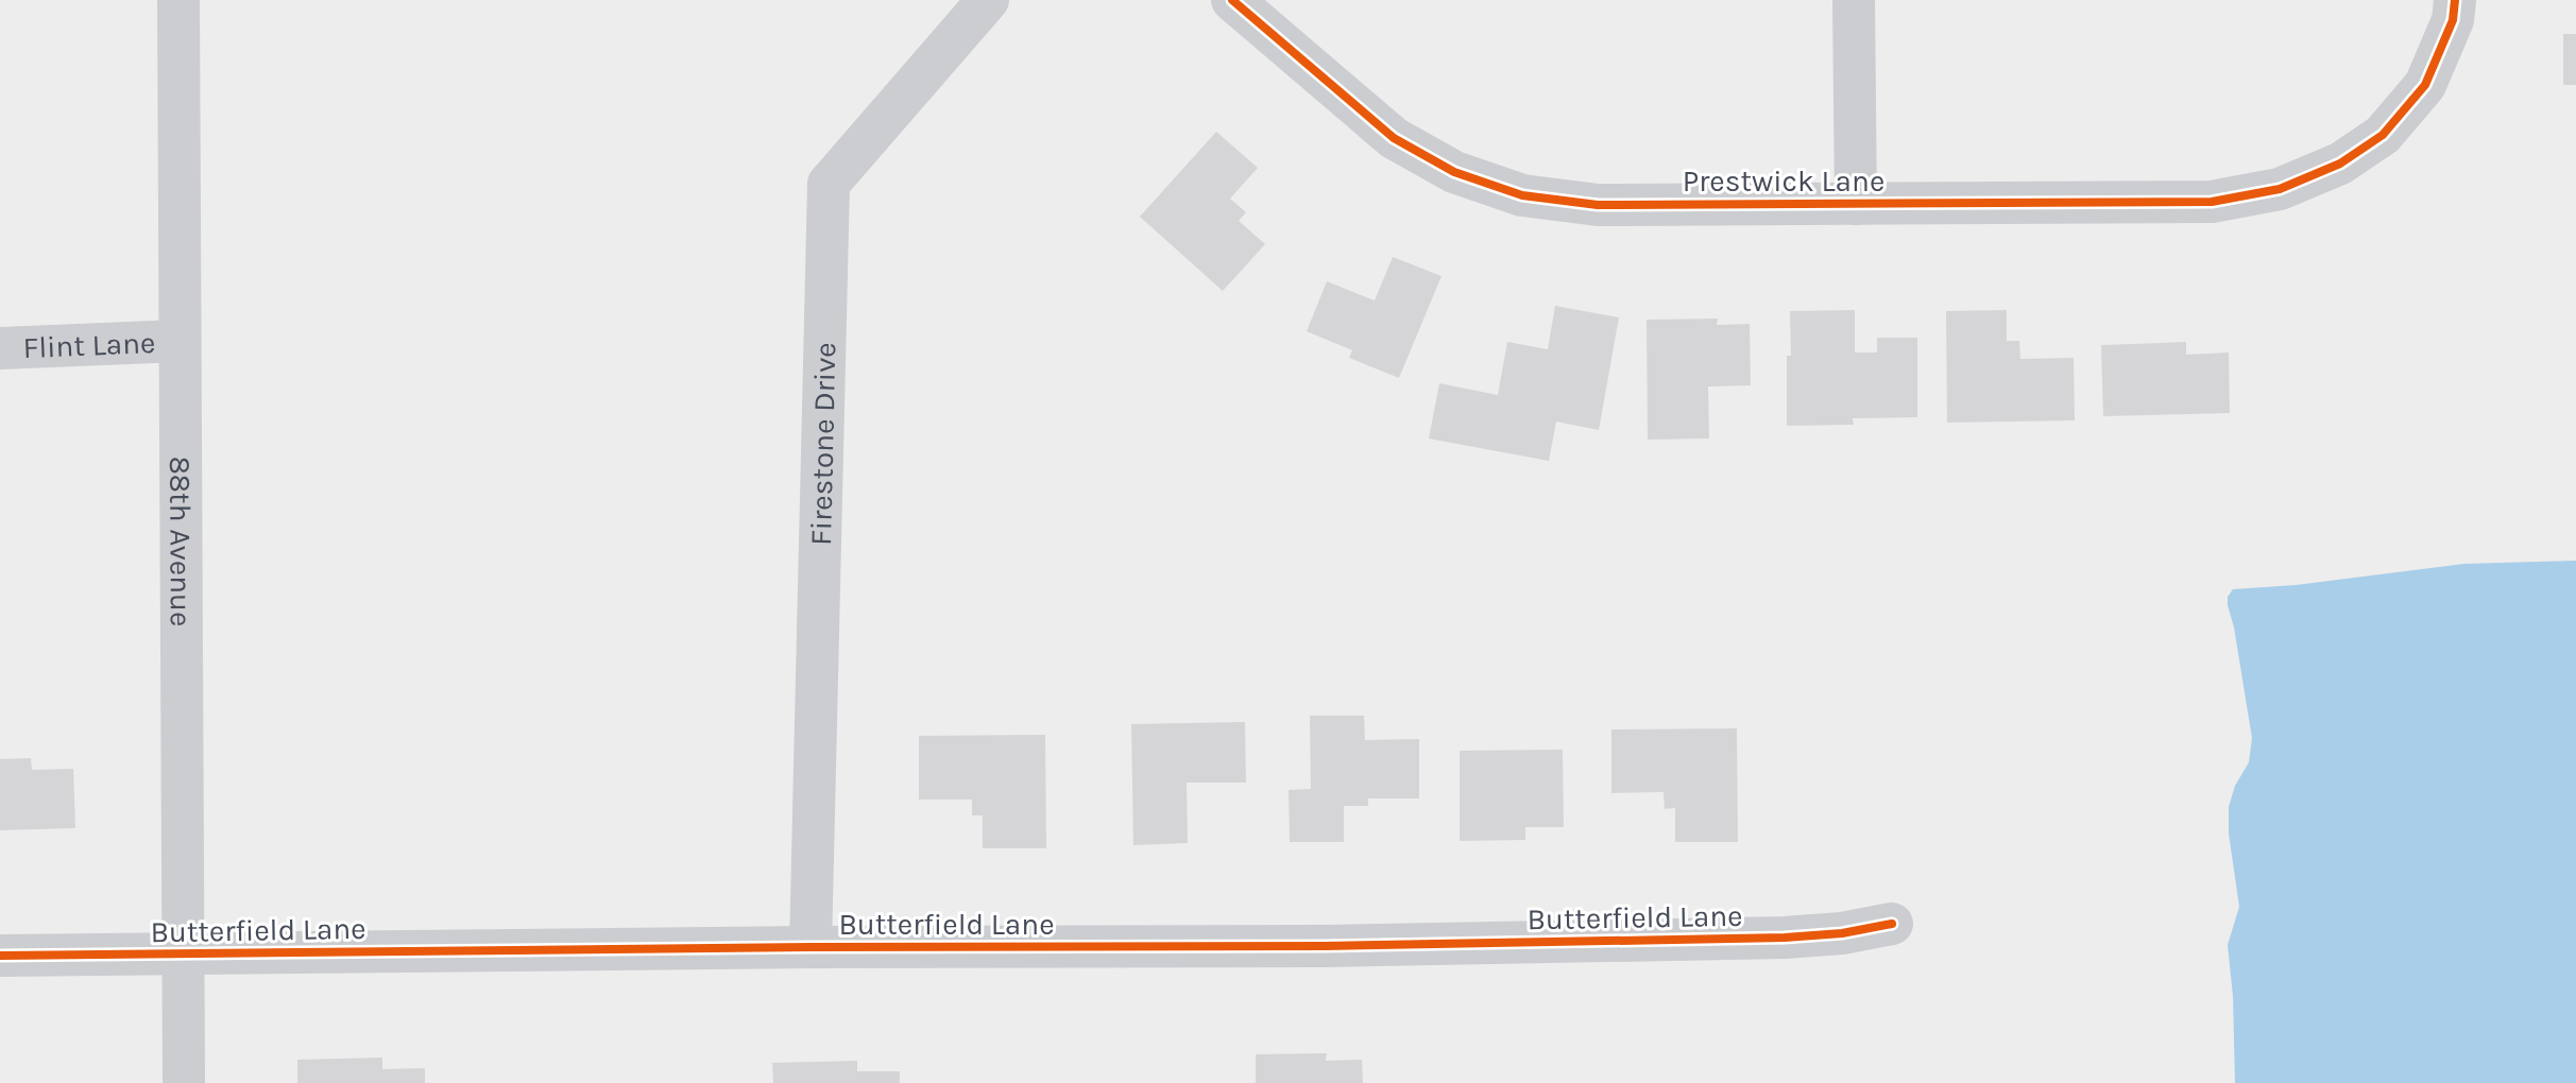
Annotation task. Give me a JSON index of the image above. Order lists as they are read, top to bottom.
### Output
{
  "streets": {
    "street": [
      "Prestwick Lane",
      "Flint Lane",
      "Firestone Drive",
      "88th Avenue",
      "Butterfield Lane"
    ]
  },
  "crossings": [
    ["Flint Lane", "88th Avenue"],
    ["Firestone Drive", "Butterfield Lane"],
    ["88th Avenue", "Butterfield Lane"]
  ]
}
